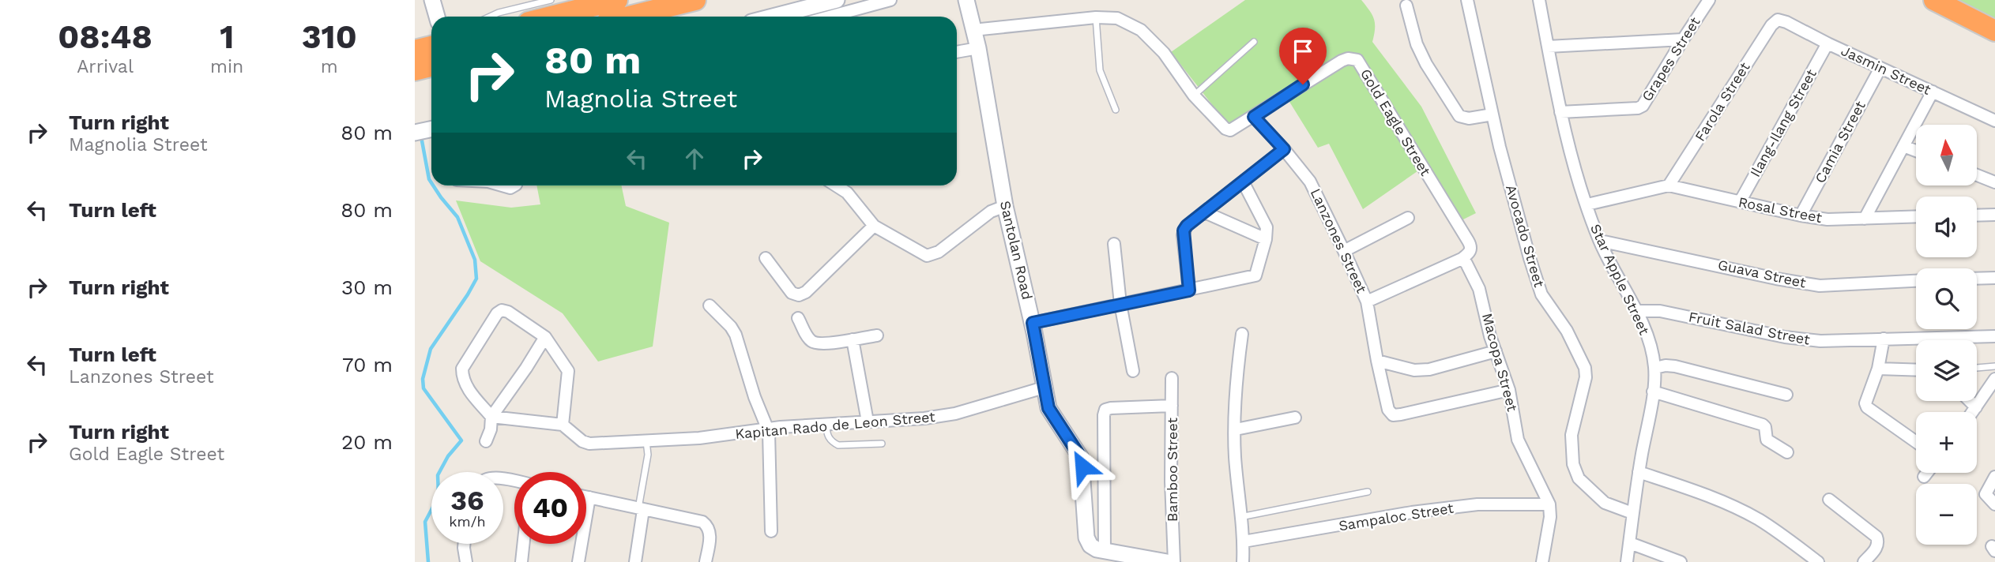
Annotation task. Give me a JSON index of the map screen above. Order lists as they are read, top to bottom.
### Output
{
  "streets": {
    "street": [
      "Grapes Street",
      "Jasmin Street",
      "Farola Street",
      "Gold Eagle Street",
      "Ilang-Ilang Street",
      "Camia Street",
      "Rosal Street",
      "Avocado Street",
      "Lanzones Street",
      "Santolan Road",
      "Guava Street",
      "Star Apple Street",
      "Fruit Salad Street",
      "Macopa Street",
      "Kapitan Rado de Leon Street",
      "Bamboo Street",
      "Sampaloc Street"
    ]
  },
  "crossings": [
    ["Grapes Street", "Star Apple Street"],
    ["Jasmin Street", "Farola Street"],
    ["Jasmin Street", "Ilang-Ilang Street"],
    ["Jasmin Street", "Camia Street"],
    ["Farola Street", "Rosal Street"],
    ["Gold Eagle Street", "Lanzones Street"],
    ["Gold Eagle Street", "Santolan Road"],
    ["Gold Eagle Street", "Macopa Street"],
    ["Ilang-Ilang Street", "Rosal Street"],
    ["Camia Street", "Rosal Street"],
    ["Avocado Street", "Star Apple Street"],
    ["Lanzones Street", "Macopa Street"],
    ["Santolan Road", "Kapitan Rado de Leon Street"],
    ["Guava Street", "Star Apple Street"],
    ["Star Apple Street", "Fruit Salad Street"],
    ["Macopa Street", "Sampaloc Street"]
  ],
  "north": "top",
  "page": {
    "eta": [
      "08:48",
      "Arrival",
      "1",
      "min",
      "310",
      "m"
    ],
    "turn": ["80 m", "Magnolia Street"],
    "list": [
      {
        "name": "Turn right",
        "note": "Magnolia Street",
        "value": "80 m"
      },
      {
        "name": "Turn left",
        "value": "80 m"
      },
      {
        "name": "Turn right",
        "value": "30 m"
      },
      {
        "name": "Turn left",
        "note": "Lanzones Street",
        "value": "70 m"
      },
      {
        "name": "Turn right",
        "note": "Gold Eagle Street",
        "value": "20 m"
      }
    ],
    "map_buttons": ["+", "−"],
    "speed": "36 km/h",
    "limit": "40"
  }
}
